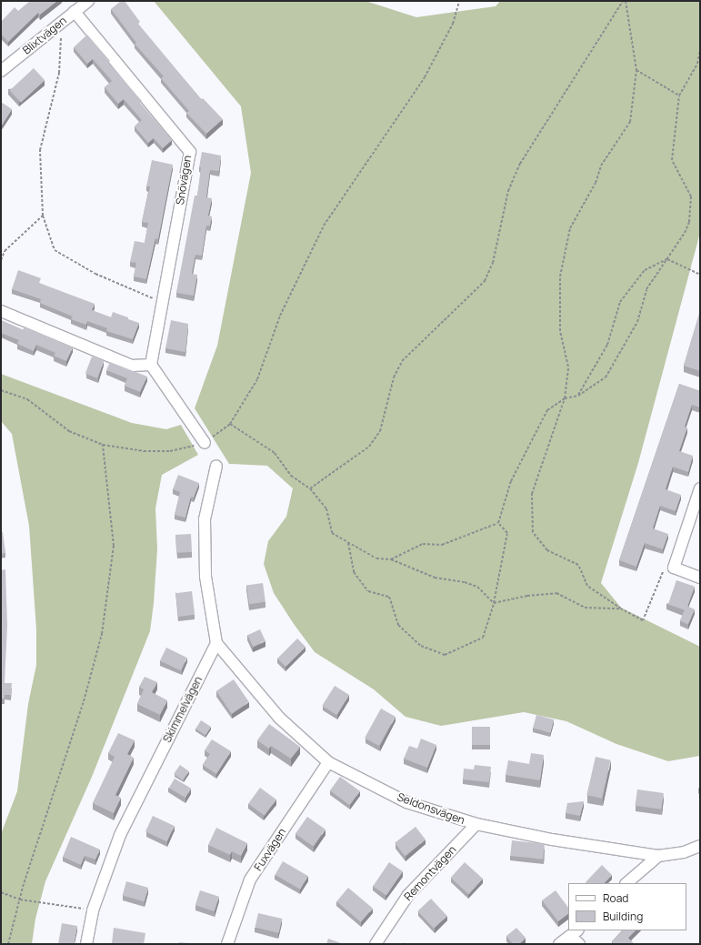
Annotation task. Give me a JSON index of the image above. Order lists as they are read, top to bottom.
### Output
{
  "streets": {
    "street": [
      "Blixtvägen",
      "Snövägen",
      "Skimmelvägen",
      "Seldonsvägen",
      "Fuxvägen",
      "Remontvägen"
    ]
  },
  "crossings": [
    ["Blixtvägen", "Snövägen"],
    ["Skimmelvägen", "Seldonsvägen"],
    ["Seldonsvägen", "Fuxvägen"],
    ["Seldonsvägen", "Remontvägen"]
  ],
  "legend": ["Road", "Building"]
}
